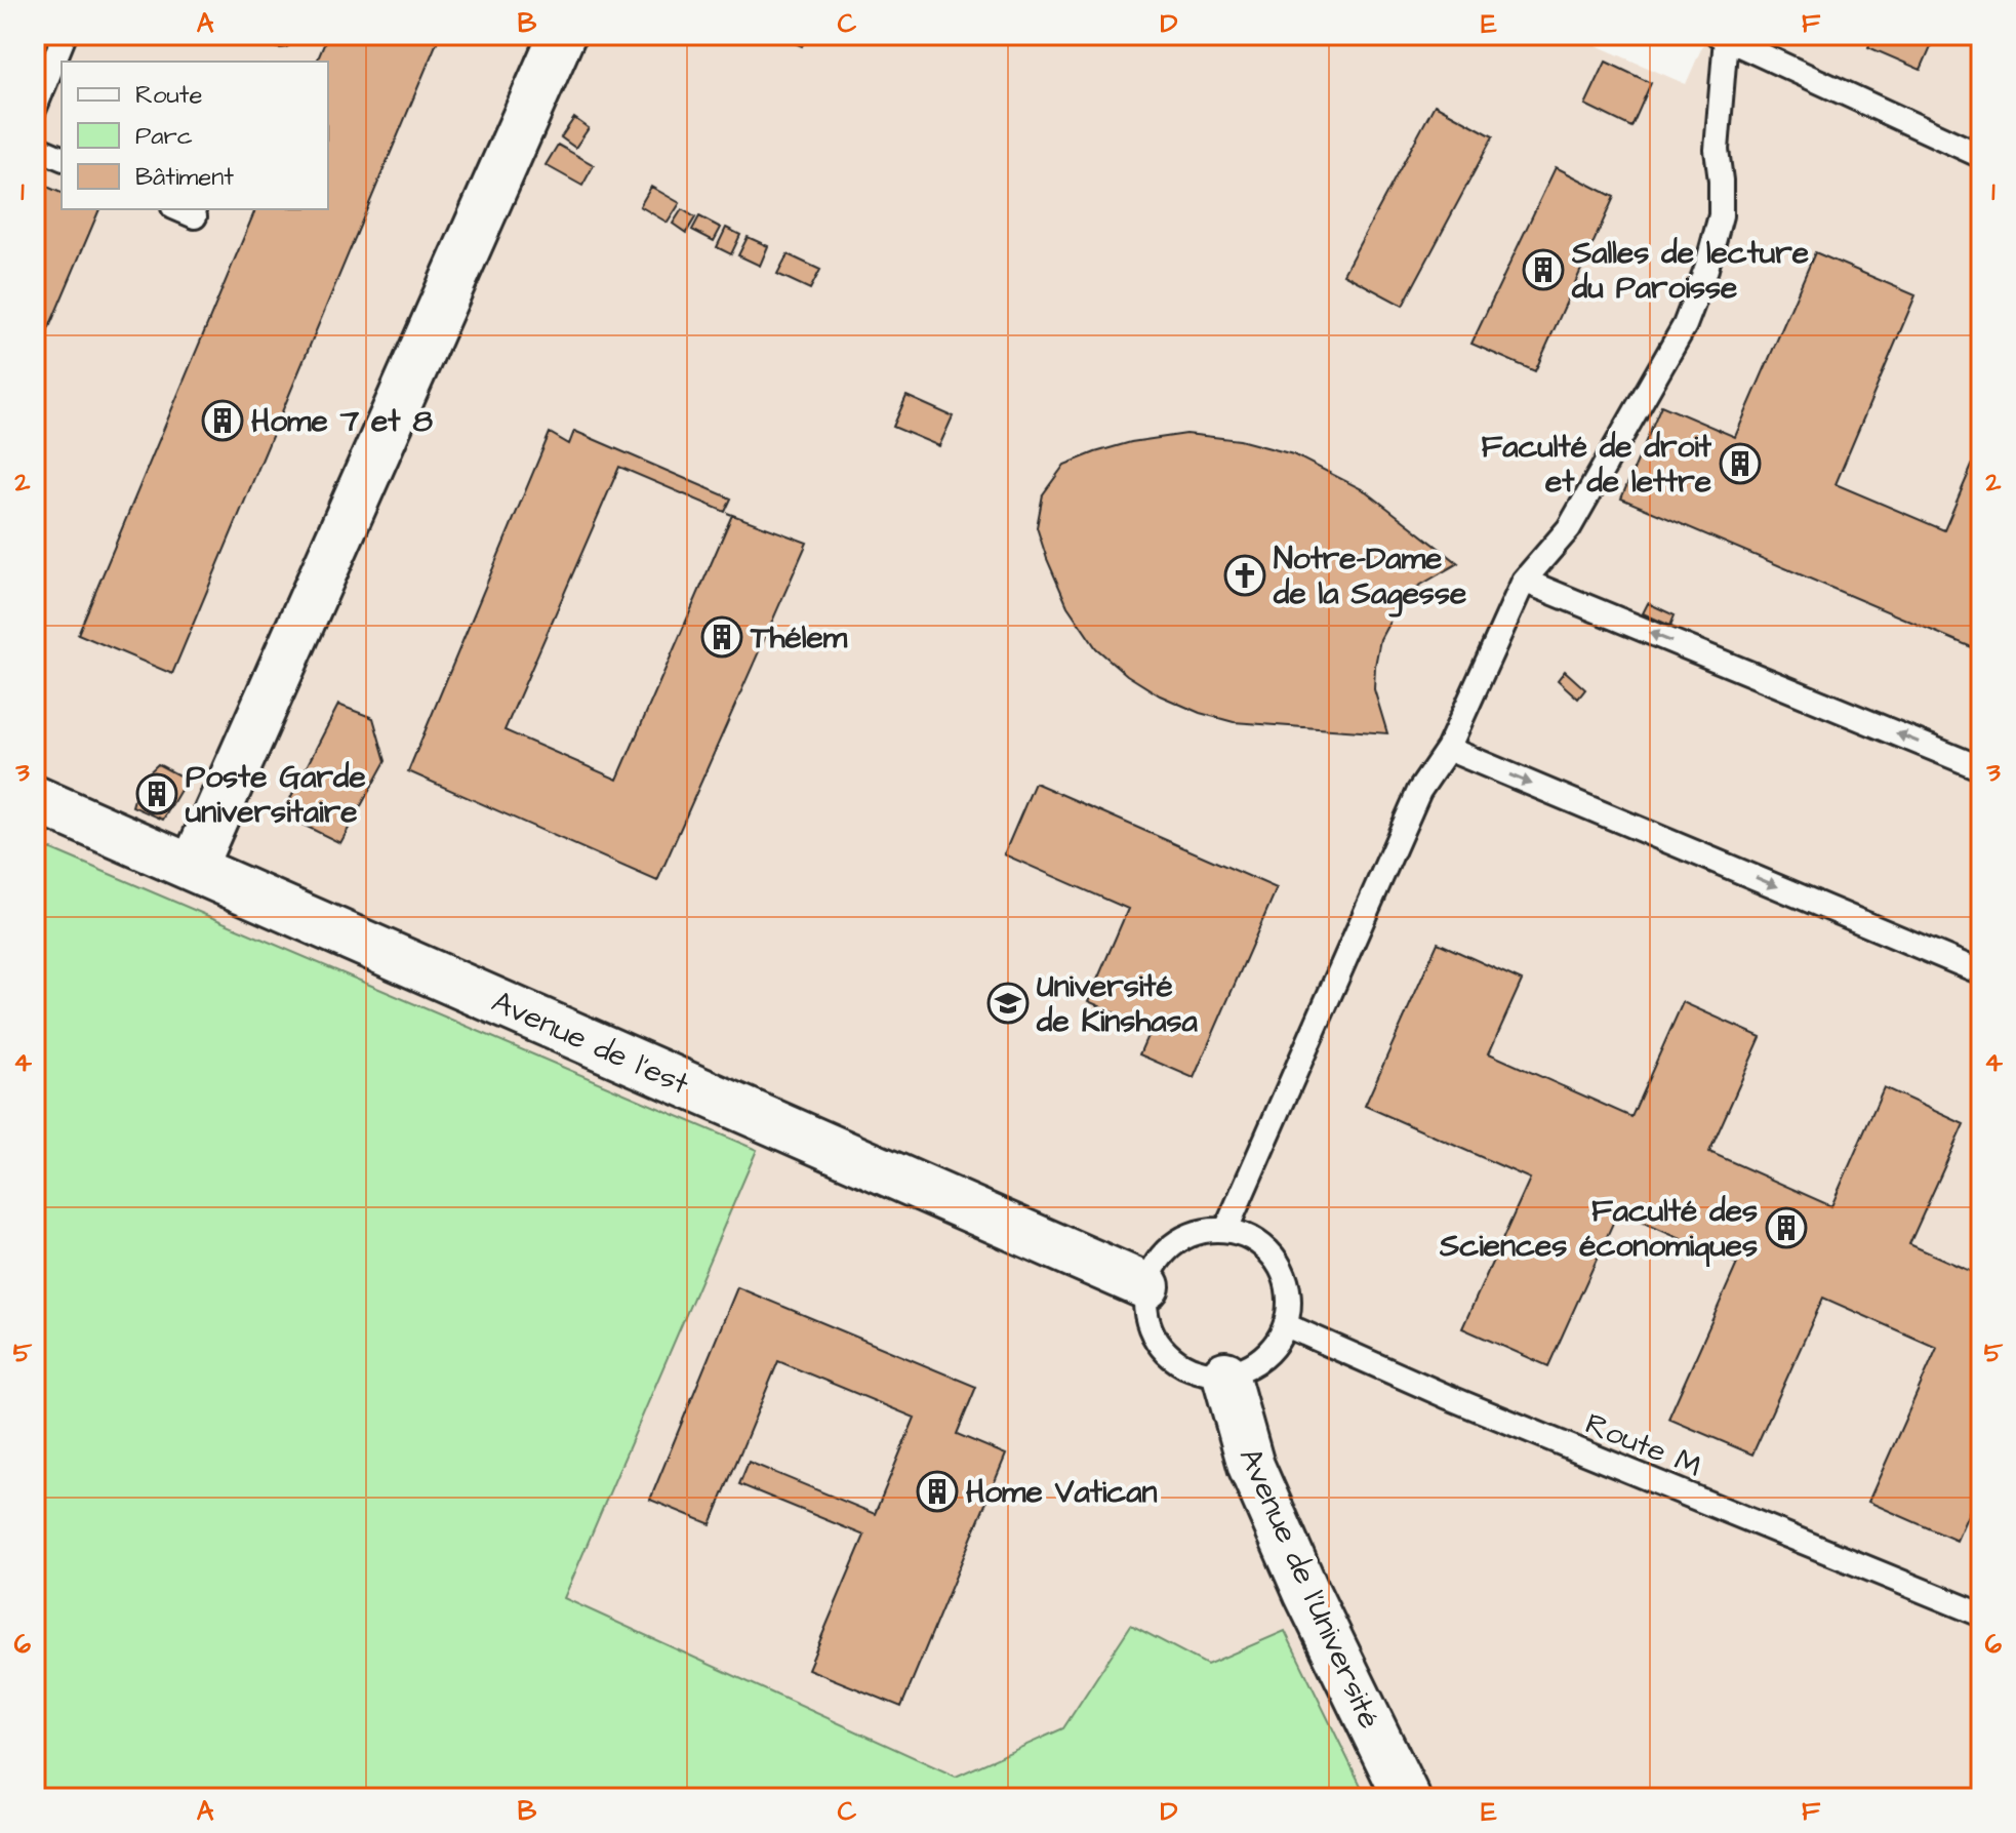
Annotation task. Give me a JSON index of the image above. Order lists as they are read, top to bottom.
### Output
{
  "streets": {
    "street": ["Avenue de l'est", "Avenue de l'Université"],
    "lane": ["Route M"]
  },
  "crossings": [
    ["Avenue de l'est", "Route M"],
    ["Avenue de l'est", "Avenue de l'Université"],
    ["Route M", "Avenue de l'Université"]
  ],
  "places": {
    "building": [
      "Salles de lecture du Paroisse",
      "Home 7 et 8",
      "Faculté de droit et de lettre",
      "Thélem",
      "Poste Garde universitaire",
      "Faculté des Sciences économiques",
      "Home Vatican"
    ],
    "church": ["Notre-Dame de la Sagesse"],
    "school or university": ["Université de Kinshasa"]
  },
  "legend": ["Route", "Parc", "Bâtiment"],
  "grid": {
    "columns": [
      "A",
      "B",
      "C",
      "D",
      "E",
      "F"
    ],
    "rows": [
      "1",
      "2",
      "3",
      "4",
      "5",
      "6"
    ]
  }
}
